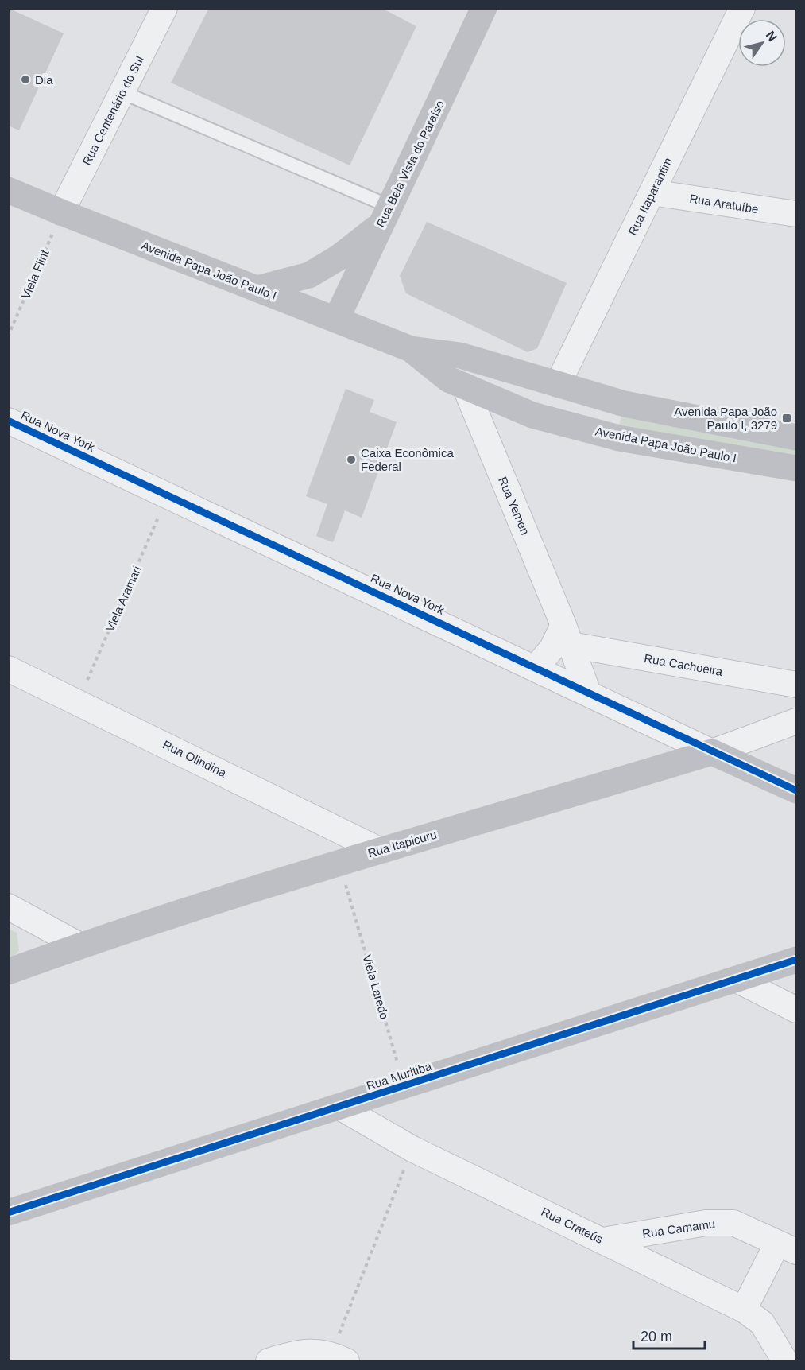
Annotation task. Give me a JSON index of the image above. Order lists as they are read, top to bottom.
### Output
{
  "streets": {
    "main road": [
      "Rua Bela Vista do Paraíso",
      "Avenida Papa João Paulo I",
      "Rua Nova York",
      "Rua Itapicuru",
      "Rua Muritiba"
    ],
    "street": [
      "Rua Centenário do Sul",
      "Rua Itaparantim",
      "Rua Aratuíbe",
      "Rua Yemen",
      "Rua Cachoeira",
      "Rua Olindina",
      "Rua Crateús",
      "Rua Camamu"
    ],
    "path": ["Viela Flint", "Viela Aramari", "Viela Laredo"]
  },
  "crossings": [
    ["Rua Centenário do Sul", "Avenida Papa João Paulo I"],
    ["Rua Centenário do Sul", "Viela Flint"],
    ["Rua Bela Vista do Paraíso", "Avenida Papa João Paulo I"],
    ["Rua Itaparantim", "Rua Aratuíbe"],
    ["Rua Itaparantim", "Avenida Papa João Paulo I"],
    ["Avenida Papa João Paulo I", "Viela Flint"],
    ["Avenida Papa João Paulo I", "Rua Yemen"],
    ["Rua Nova York", "Rua Yemen"],
    ["Rua Nova York", "Viela Aramari"],
    ["Rua Nova York", "Rua Itapicuru"],
    ["Rua Yemen", "Rua Cachoeira"],
    ["Viela Aramari", "Rua Olindina"],
    ["Rua Olindina", "Rua Itapicuru"],
    ["Viela Laredo", "Rua Muritiba"],
    ["Rua Muritiba", "Rua Crateús"],
    ["Rua Crateús", "Rua Camamu"]
  ],
  "places": {
    "other": ["Dia", "Caixa Econômica Federal"],
    "transit": ["Avenida Papa João Paulo I, 3279"]
  },
  "scale_bar": "20 m",
  "north": "top right"
}
